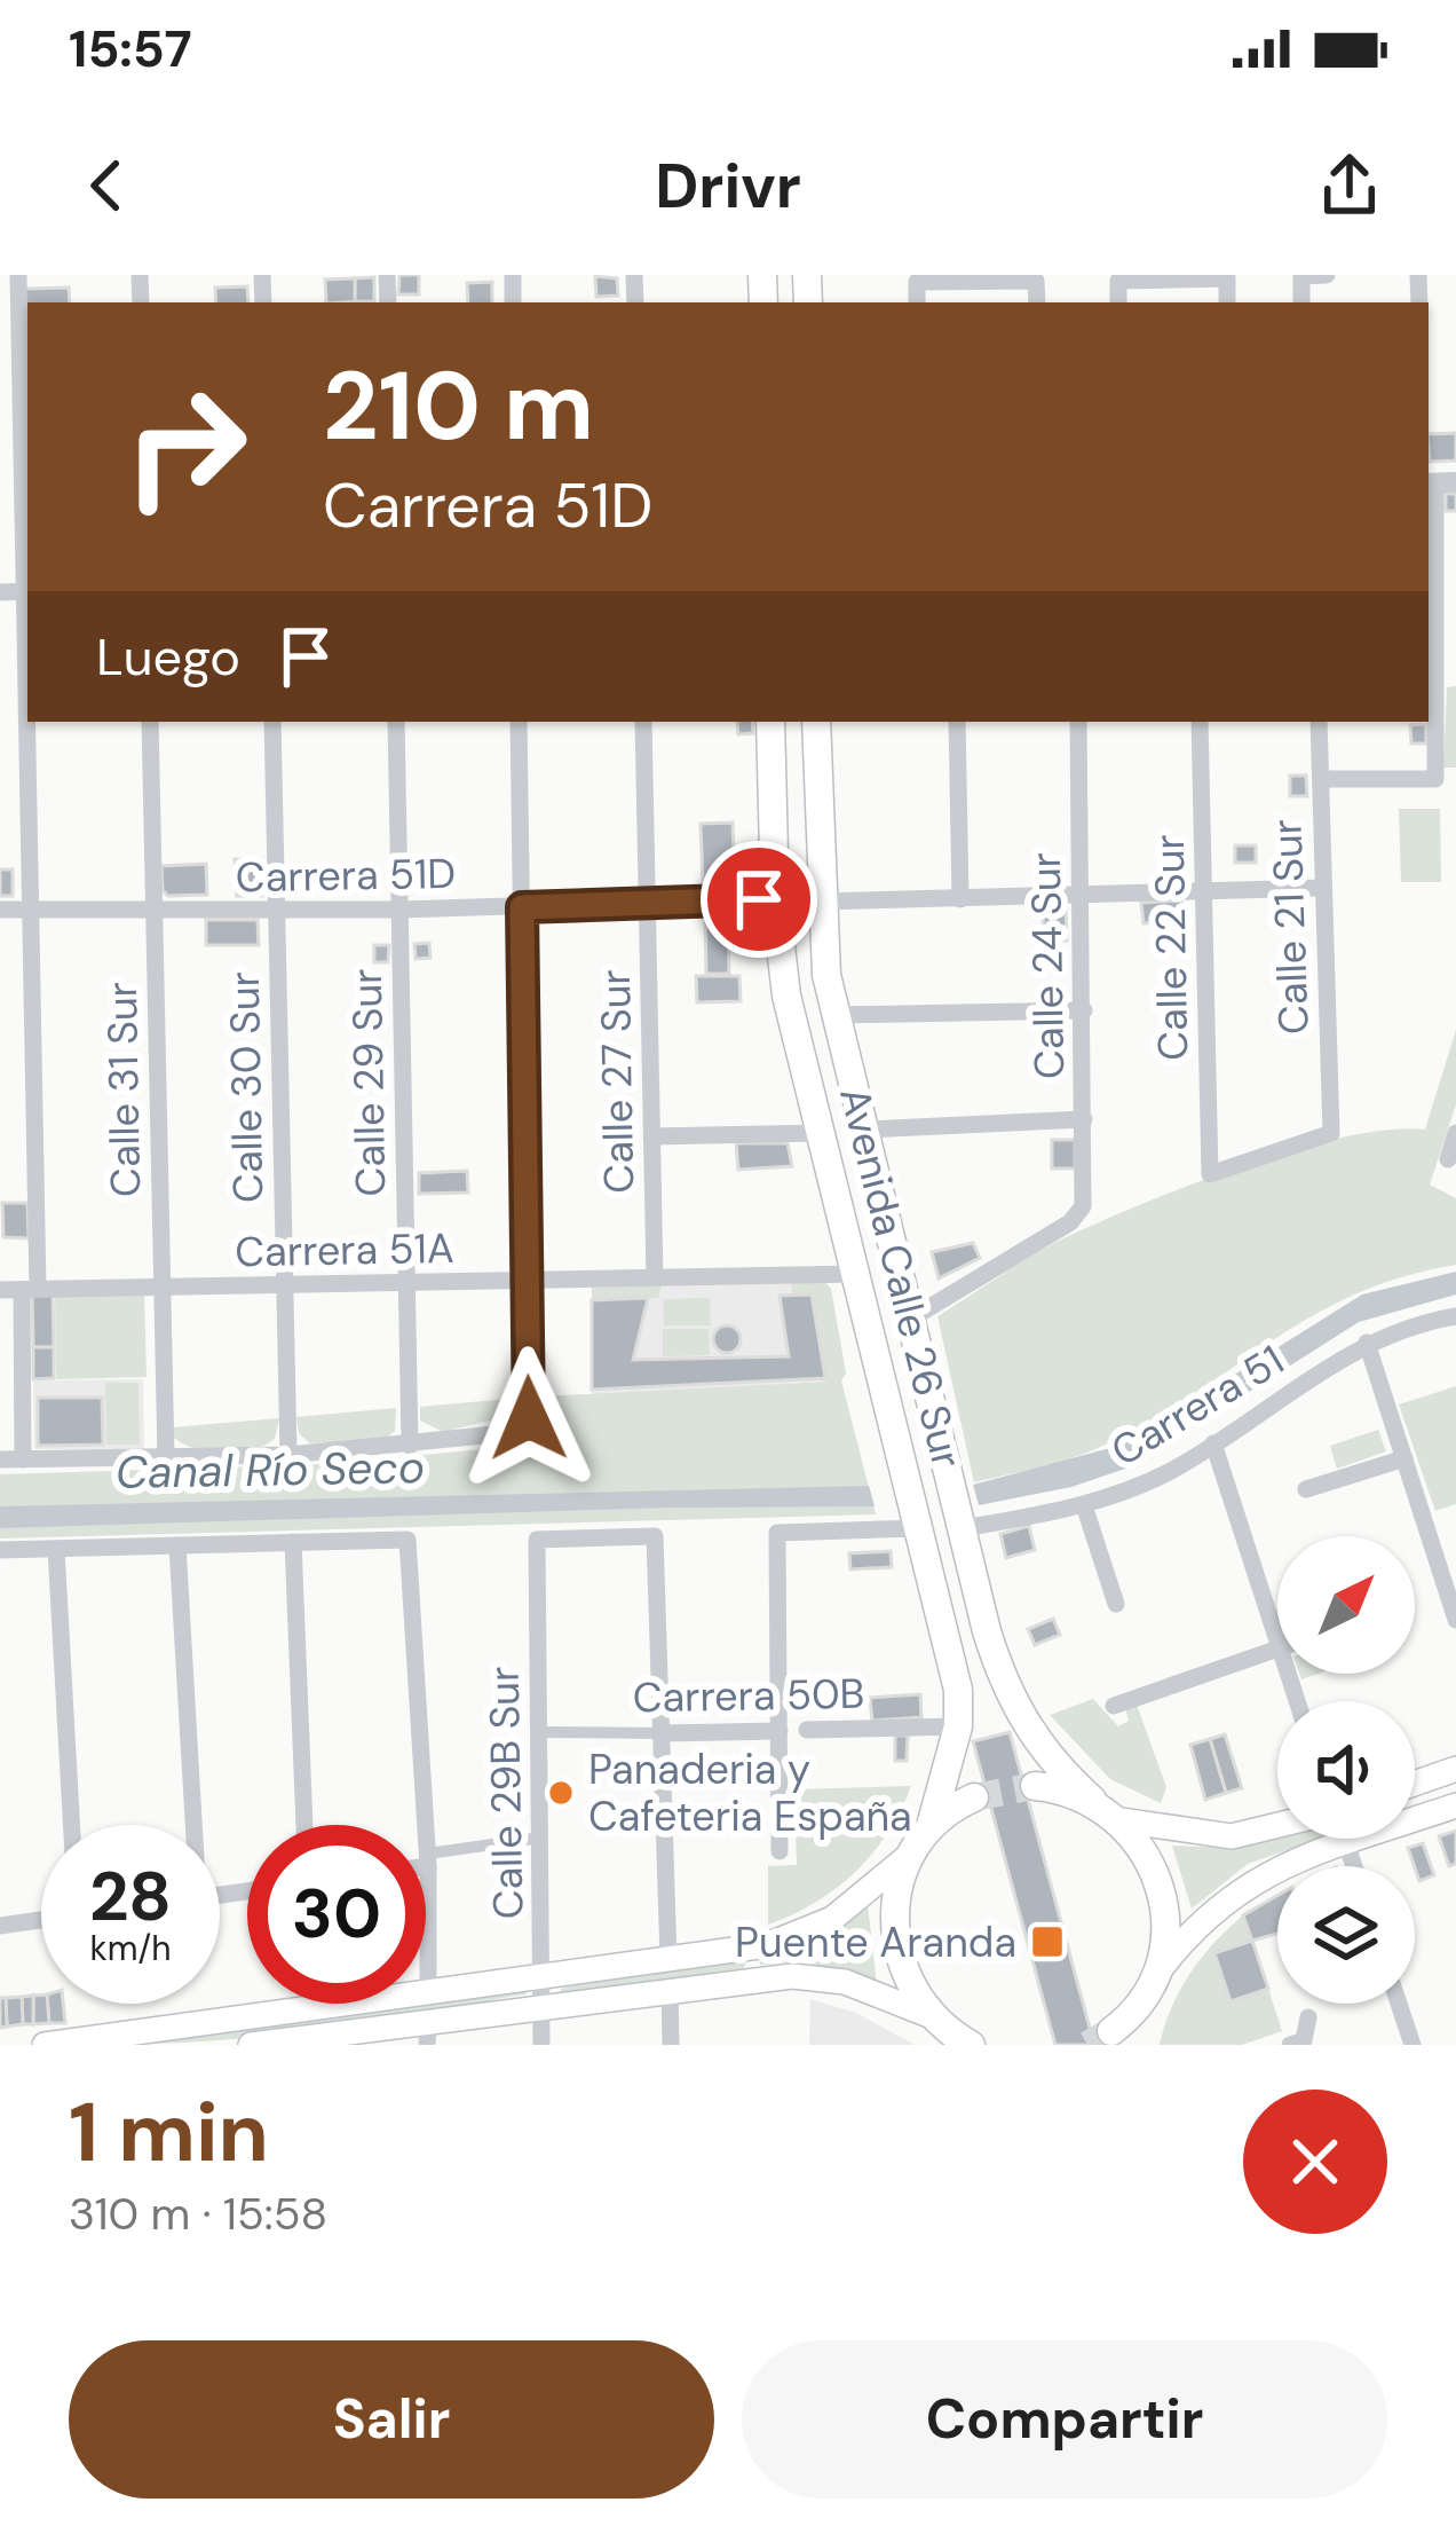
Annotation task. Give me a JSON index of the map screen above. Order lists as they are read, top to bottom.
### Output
{
  "streets": {
    "main road": ["Avenida Calle 26 Sur"],
    "street": [
      "Carrera 51D",
      "Calle 21 Sur",
      "Calle 22 Sur",
      "Calle 24 Sur",
      "Calle 27 Sur",
      "Calle 29 Sur",
      "Calle 30 Sur",
      "Calle 31 Sur",
      "Carrera 51A",
      "Carrera 51",
      "Carrera 50B",
      "Calle 29B Sur"
    ]
  },
  "crossings": [
    ["Carrera 51D", "Calle 27 Sur"],
    ["Carrera 51D", "Calle 29 Sur"],
    ["Carrera 51D", "Calle 30 Sur"],
    ["Carrera 51D", "Calle 31 Sur"],
    ["Carrera 51D", "Avenida Calle 26 Sur"],
    ["Calle 21 Sur", "Calle 22 Sur"],
    ["Calle 24 Sur", "Avenida Calle 26 Sur"],
    ["Calle 27 Sur", "Carrera 51A"],
    ["Calle 29 Sur", "Carrera 51A"],
    ["Calle 30 Sur", "Carrera 51A"],
    ["Calle 31 Sur", "Carrera 51A"],
    ["Carrera 51A", "Avenida Calle 26 Sur"],
    ["Avenida Calle 26 Sur", "Carrera 51"],
    ["Avenida Calle 26 Sur", "Carrera 50B"],
    ["Carrera 50B", "Calle 29B Sur"]
  ],
  "water": ["Canal Río Seco"],
  "places": {
    "other": ["Panaderia y Cafeteria España"],
    "transit": ["Puente Aranda"]
  },
  "north": "top right",
  "page": {
    "status": "15:57",
    "header": "Drivr",
    "turn": ["210 m", "Carrera 51D"],
    "then": "Luego",
    "speed": "28 km/h",
    "limit": "30",
    "heading": ["1 min", "310 m · 15:58"],
    "buttons": ["Salir", "Compartir"]
  }
}
